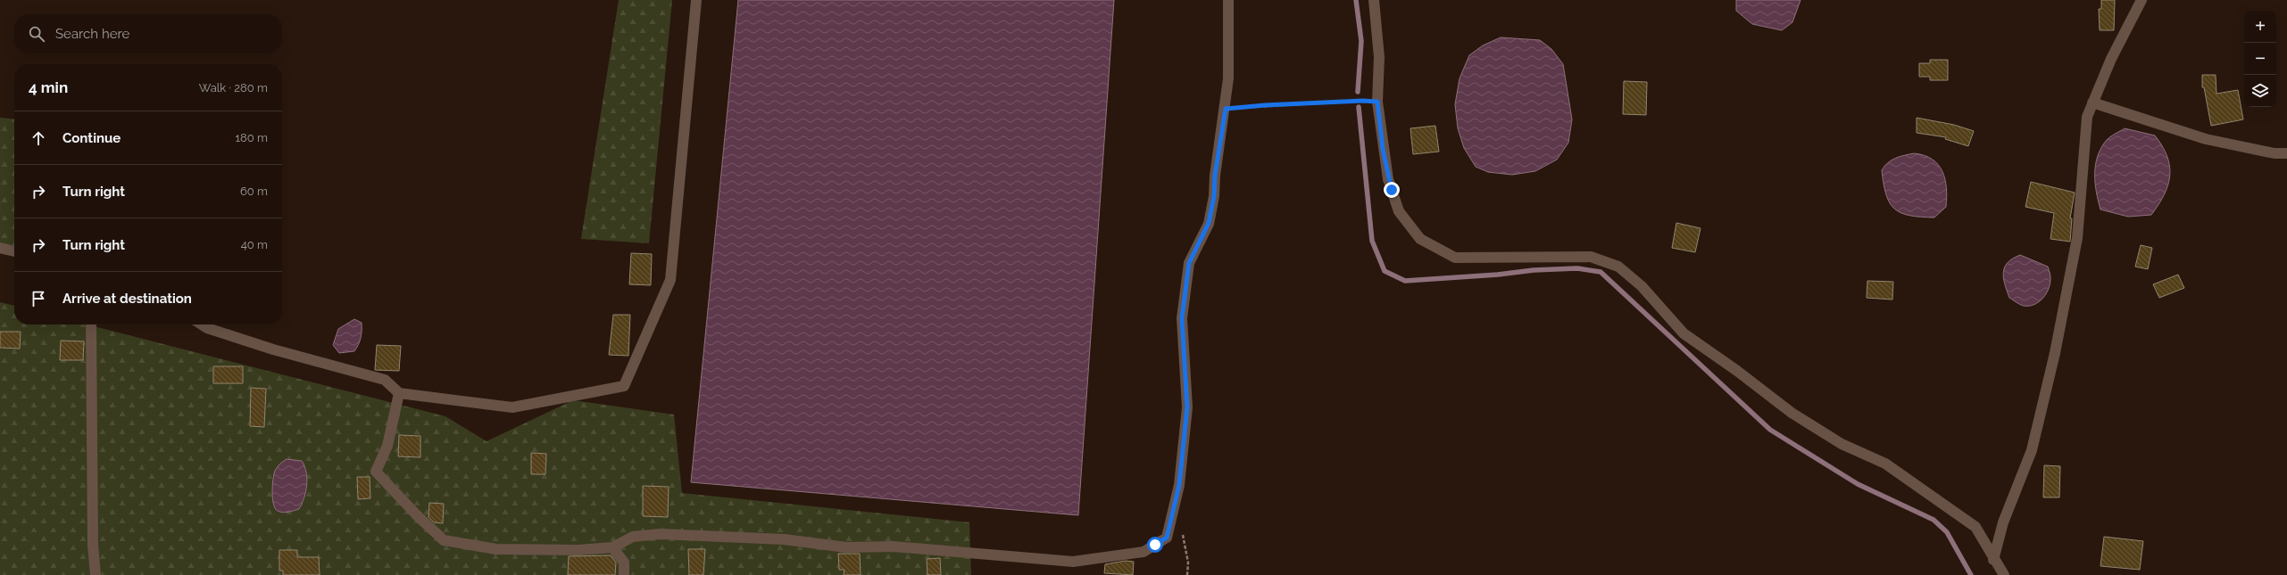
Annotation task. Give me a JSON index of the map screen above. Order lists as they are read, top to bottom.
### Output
{
  "page": {
    "map_buttons": ["+", "−"],
    "search": "Search here",
    "heading": ["4 min", "Walk · 280 m"],
    "list": [
      ["Continue", "180 m"],
      ["Turn right", "60 m"],
      ["Turn right", "40 m"],
      "Arrive at destination"
    ]
  }
}
